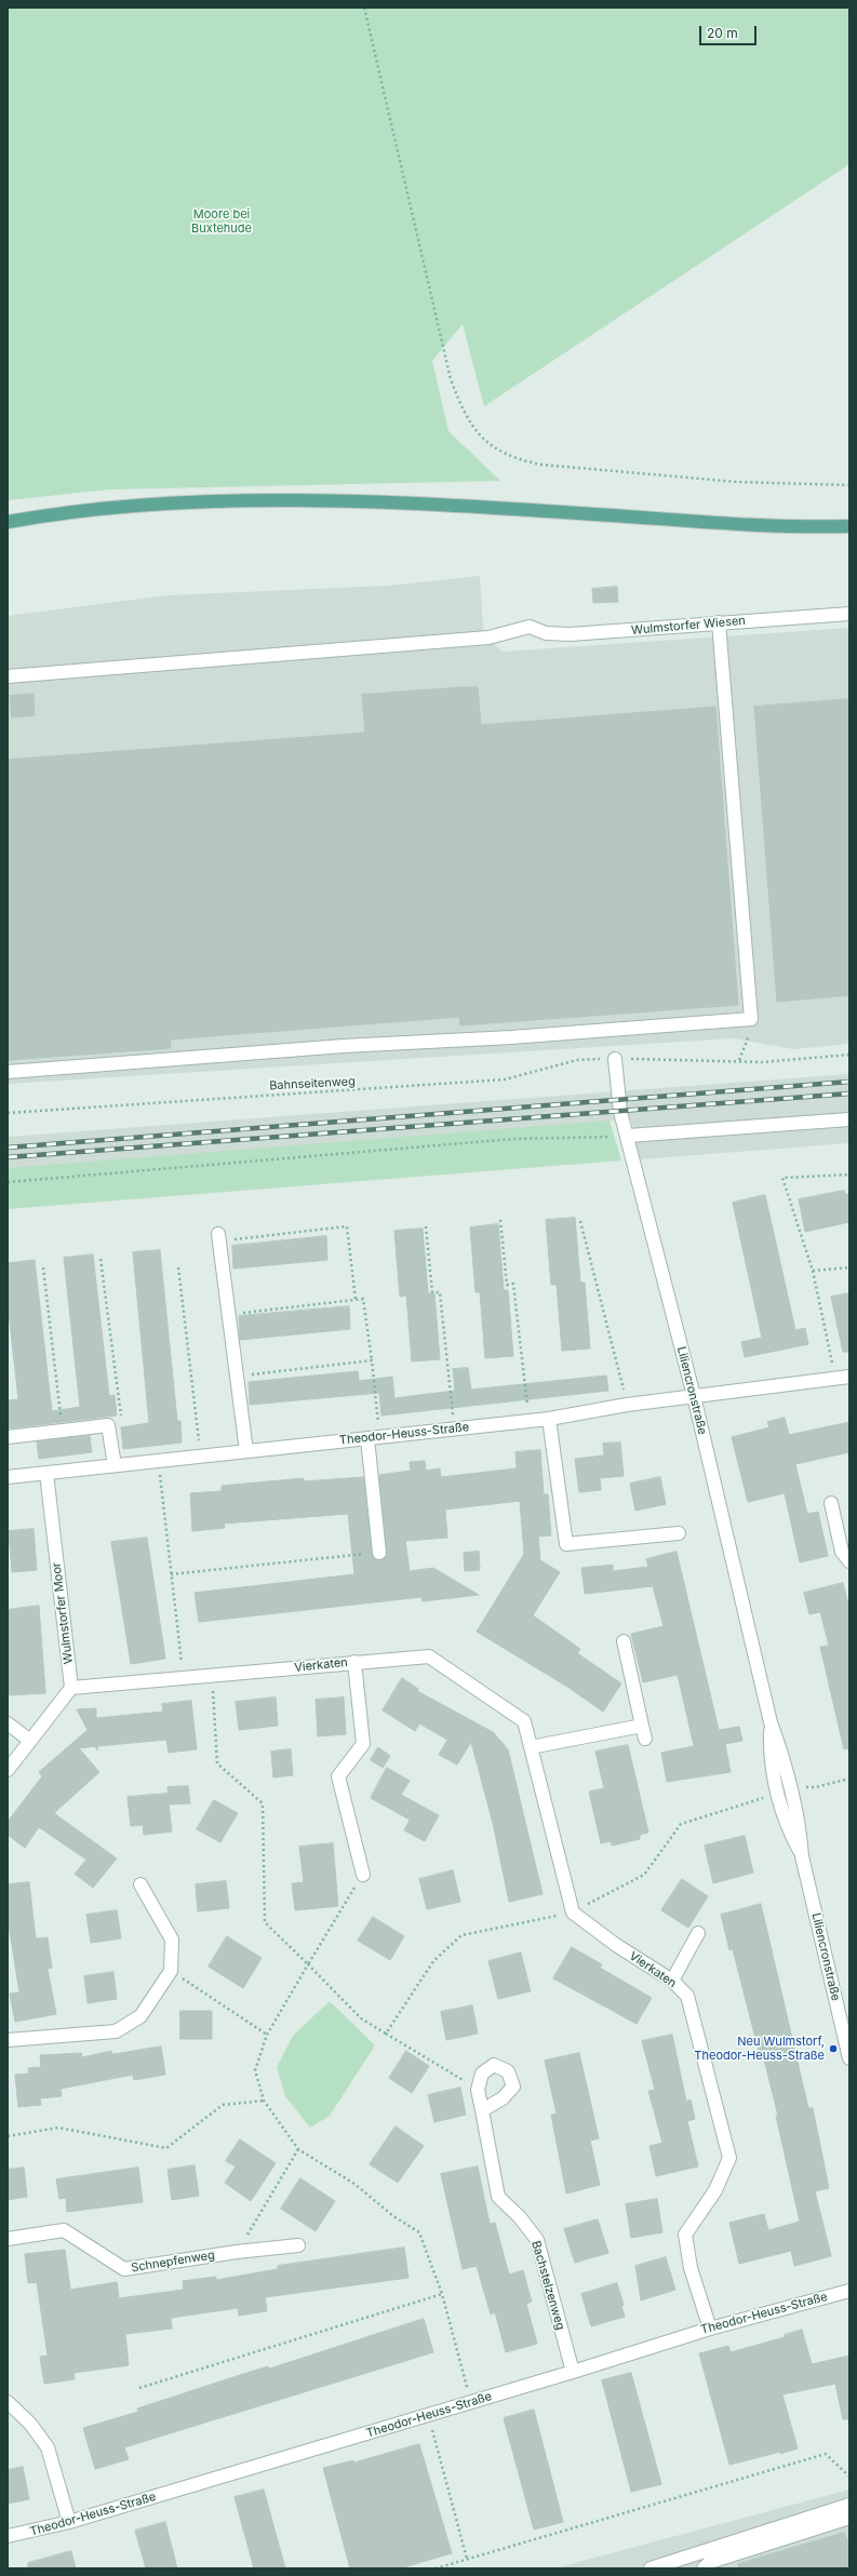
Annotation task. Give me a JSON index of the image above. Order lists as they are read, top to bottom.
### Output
{
  "streets": {
    "street": [
      "Wulmstorfer Wiesen",
      "Liliencronstraße",
      "Theodor-Heuss-Straße",
      "Wulmstorfer Moor",
      "Vierkaten",
      "Schnepfenweg",
      "Bachstelzenweg"
    ],
    "path": ["Bahnseitenweg"]
  },
  "crossings": [
    ["Bahnseitenweg", "Liliencronstraße"],
    ["Liliencronstraße", "Theodor-Heuss-Straße"],
    ["Theodor-Heuss-Straße", "Wulmstorfer Moor"],
    ["Theodor-Heuss-Straße", "Vierkaten"],
    ["Theodor-Heuss-Straße", "Bachstelzenweg"],
    ["Wulmstorfer Moor", "Vierkaten"]
  ],
  "parks": ["Moore bei Buxtehude"],
  "places": ["Neu Wulmstorf, Theodor-Heuss-Straße"],
  "scale_bar": "20 m"
}
